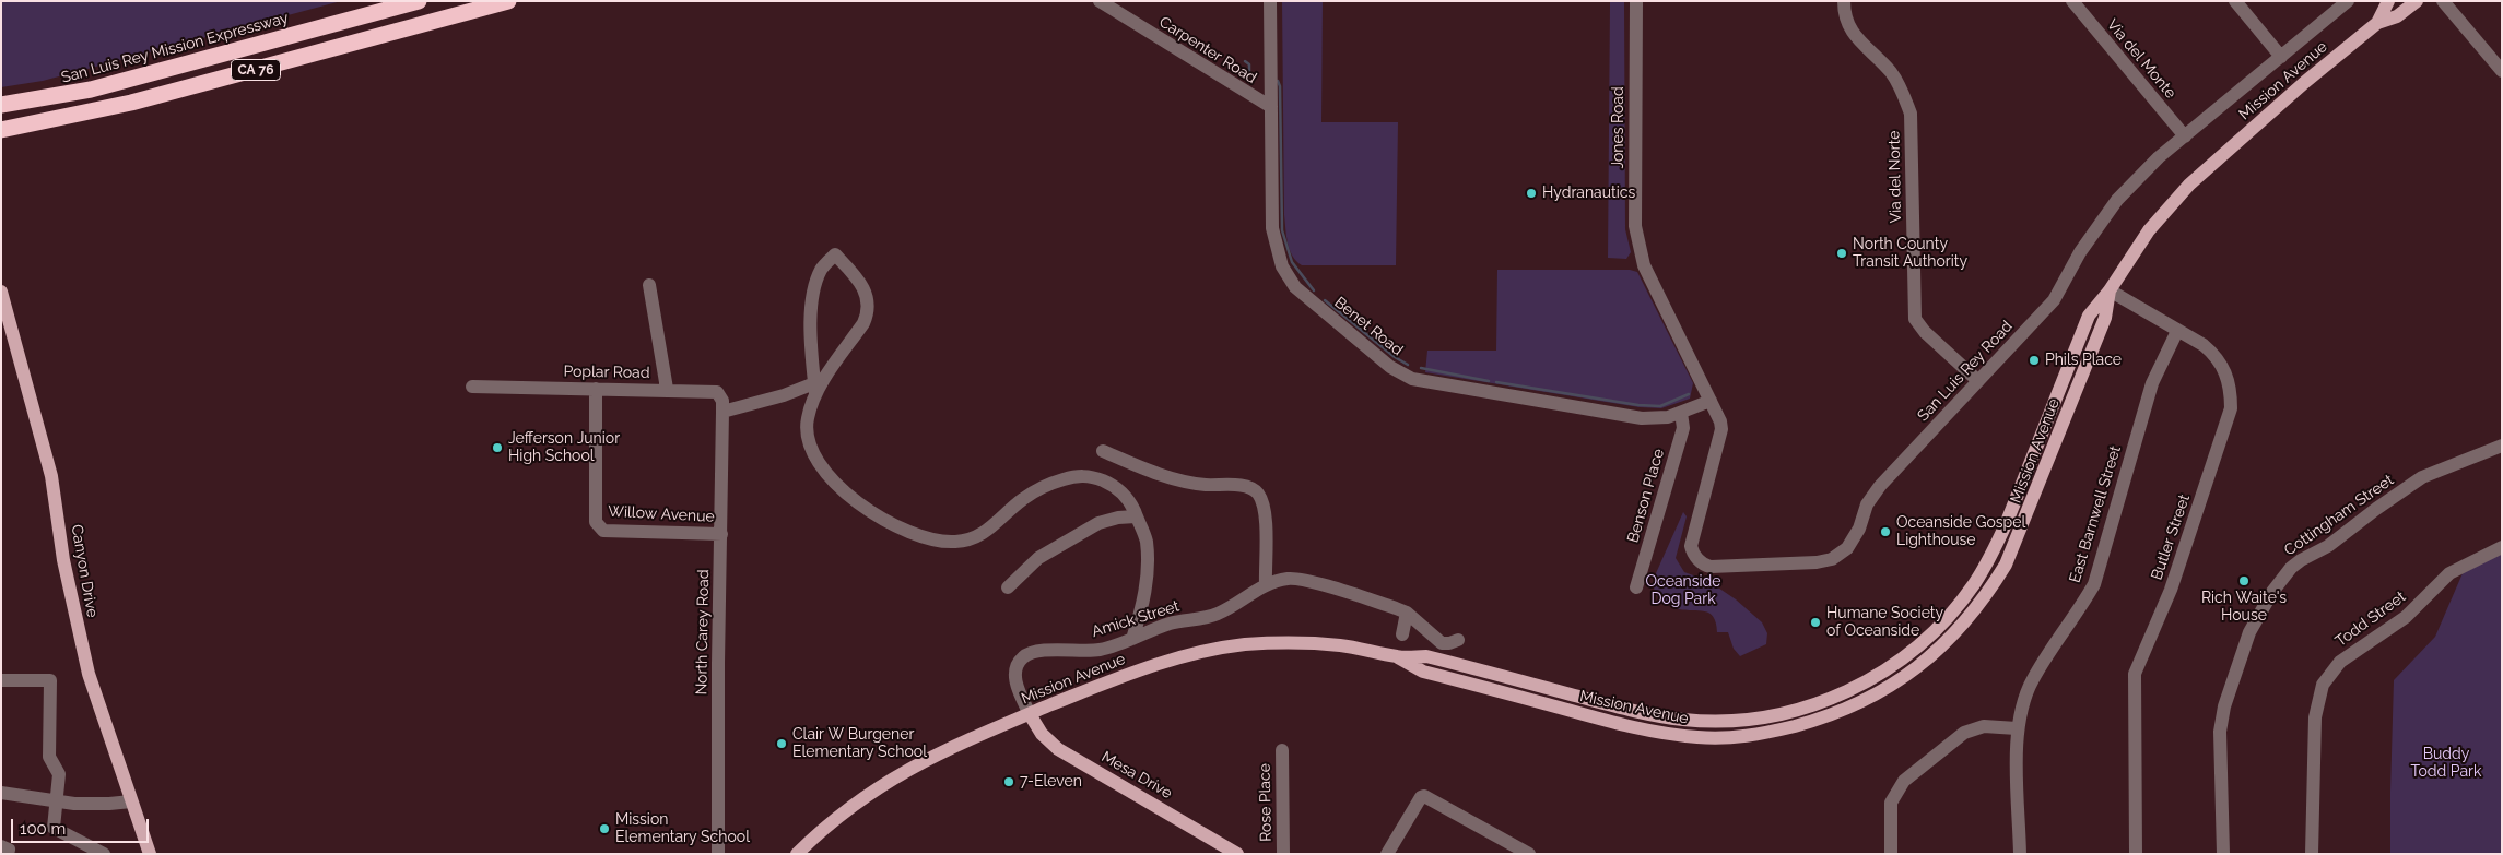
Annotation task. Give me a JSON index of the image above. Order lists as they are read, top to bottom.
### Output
{
  "streets": {
    "highway": ["San Luis Rey Mission Expressway", "CA 76"],
    "main road": ["Mission Avenue", "Canyon Drive", "Mesa Drive"],
    "street": [
      "Carpenter Road",
      "Via del Monte",
      "Jones Road",
      "Via del Norte",
      "Benet Road",
      "San Luis Rey Road",
      "Poplar Road",
      "Benson Place",
      "Willow Avenue",
      "East Barnwell Street",
      "Cottingham Street",
      "Butler Street",
      "Amick Street",
      "Todd Street",
      "North Carey Road",
      "Rose Place"
    ]
  },
  "crossings": [
    ["Carpenter Road", "Benet Road"],
    ["Via del Monte", "San Luis Rey Road"],
    ["Mission Avenue", "Butler Street"],
    ["Mission Avenue", "Amick Street"],
    ["Mission Avenue", "Mesa Drive"],
    ["Jones Road", "Benet Road"],
    ["Jones Road", "San Luis Rey Road"],
    ["Via del Norte", "San Luis Rey Road"],
    ["Benet Road", "San Luis Rey Road"],
    ["Benet Road", "Benson Place"],
    ["Poplar Road", "Willow Avenue"],
    ["Poplar Road", "North Carey Road"],
    ["Willow Avenue", "North Carey Road"],
    ["East Barnwell Street", "Butler Street"],
    ["Amick Street", "Mesa Drive"]
  ],
  "parks": ["Oceanside Dog Park", "Buddy Todd Park"],
  "places": [
    "Hydranautics",
    "North County Transit Authority",
    "Phils Place",
    "Jefferson Junior High School",
    "Oceanside Gospel Lighthouse",
    "Rich Waite's House",
    "Humane Society of Oceanside",
    "Clair W Burgener Elementary School",
    "7-Eleven",
    "Mission Elementary School"
  ],
  "scale_bar": "100 m"
}
